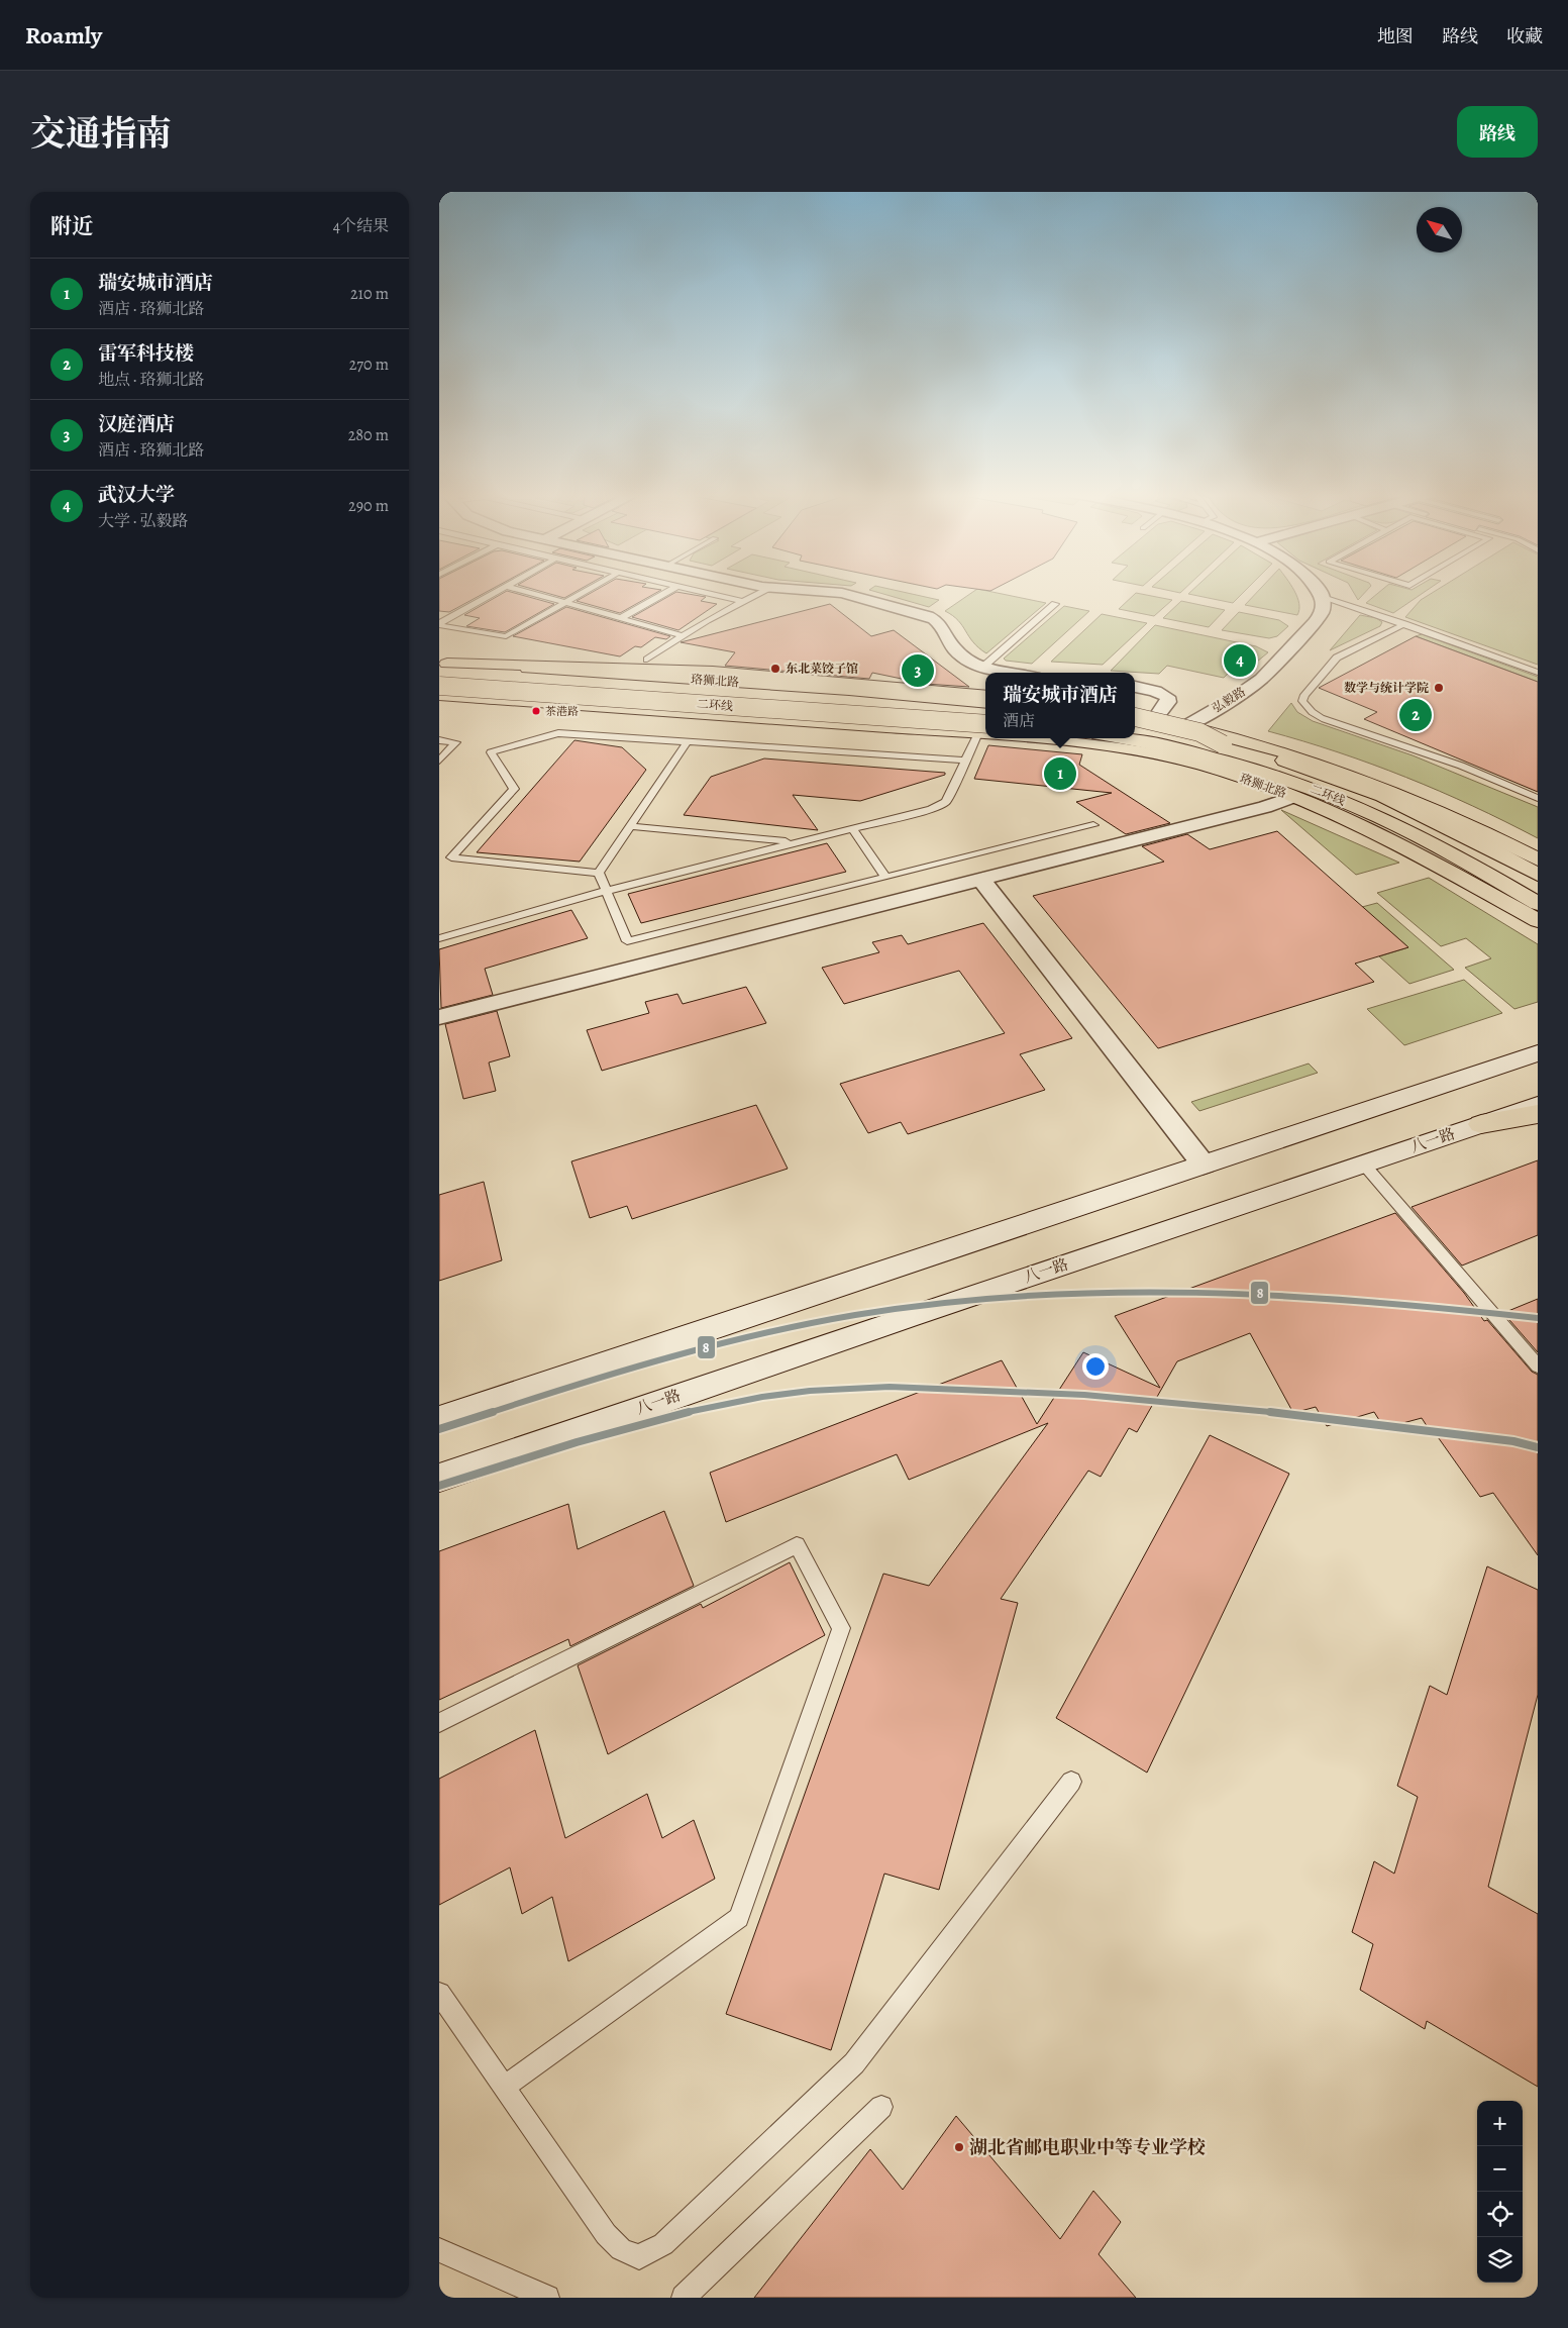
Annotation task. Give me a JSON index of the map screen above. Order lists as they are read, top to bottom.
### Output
{
  "streets": {
    "main road": ["珞狮北路", "二环线", "八一路"],
    "street": ["弘毅路"]
  },
  "crossings": [
    ["珞狮北路", "二环线"]
  ],
  "places": [
    "东北菜饺子馆",
    "数学与统计学院",
    "茶港路",
    "湖北省邮电职业中等专业学校"
  ],
  "lines": ["transit line 8"],
  "north": "top left",
  "page": {
    "header": "Roamly",
    "nav": ["地图", "路线", "收藏"],
    "title": "交通指南",
    "buttons": "路线",
    "heading": ["附近", "4个结果"],
    "list": [
      {
        "mark": "1",
        "name": "瑞安城市酒店",
        "note": "酒店 · 珞狮北路",
        "value": "210 m"
      },
      {
        "mark": "2",
        "name": "雷军科技楼",
        "note": "地点 · 珞狮北路",
        "value": "270 m"
      },
      {
        "mark": "3",
        "name": "汉庭酒店",
        "note": "酒店 · 珞狮北路",
        "value": "280 m"
      },
      {
        "mark": "4",
        "name": "武汉大学",
        "note": "大学 · 弘毅路",
        "value": "290 m"
      }
    ],
    "pins": [
      "4",
      "3",
      "2",
      "1"
    ],
    "popup": ["瑞安城市酒店", "酒店"],
    "map_buttons": ["+", "−"]
  }
}
